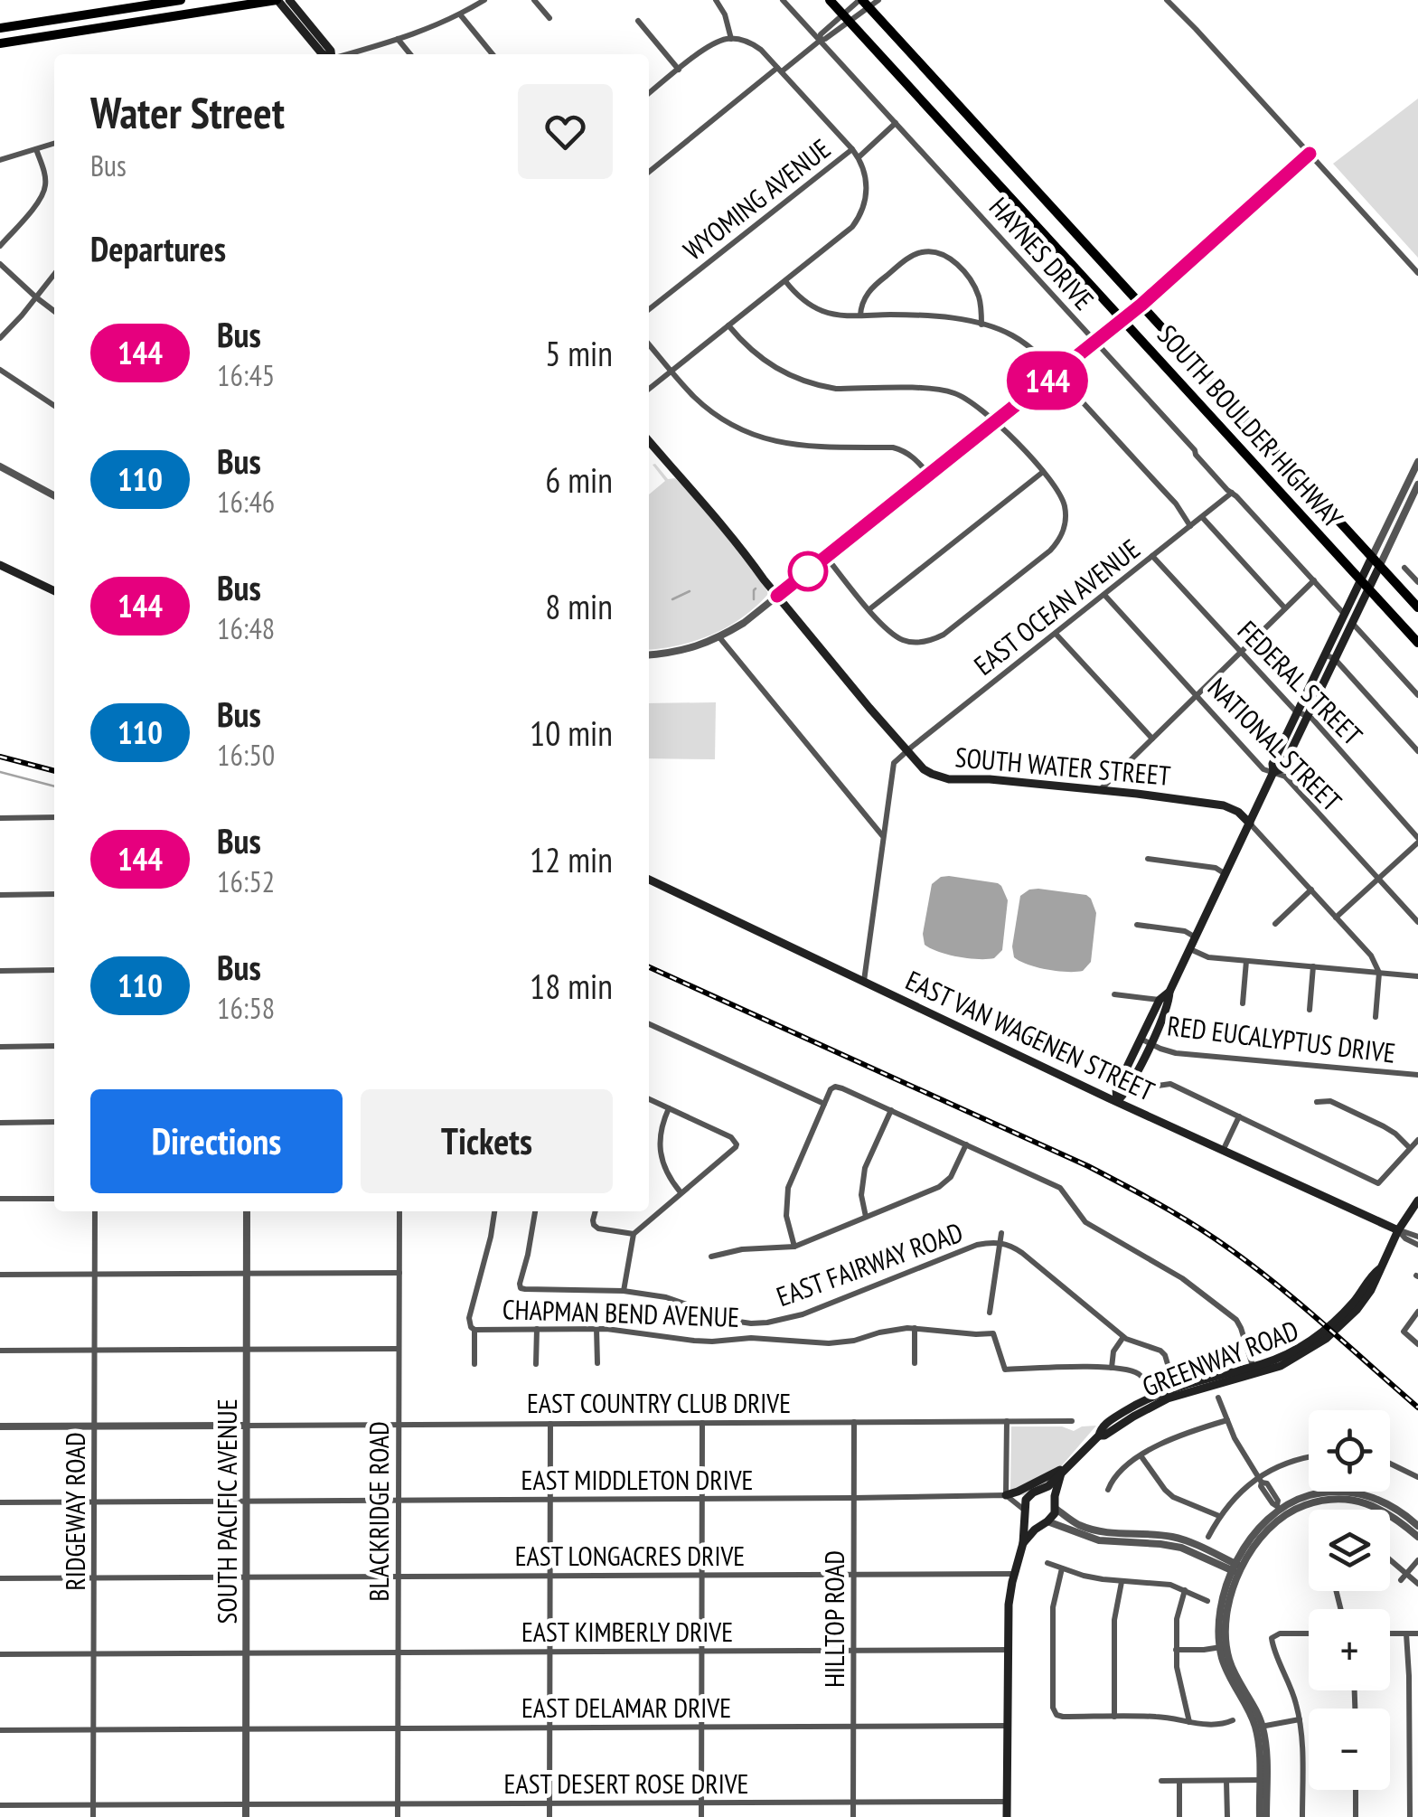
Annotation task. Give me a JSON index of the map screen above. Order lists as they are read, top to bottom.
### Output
{
  "streets": {
    "main road": [
      "SOUTH BOULDER HIGHWAY",
      "SOUTH WATER STREET",
      "EAST VAN WAGENEN STREET",
      "GREENWAY ROAD"
    ],
    "street": [
      "WYOMING AVENUE",
      "HAYNES DRIVE",
      "EAST OCEAN AVENUE",
      "FEDERAL STREET",
      "NATIONAL STREET",
      "RED EUCALYPTUS DRIVE",
      "EAST FAIRWAY ROAD",
      "CHAPMAN BEND AVENUE",
      "EAST COUNTRY CLUB DRIVE",
      "EAST MIDDLETON DRIVE",
      "RIDGEWAY ROAD",
      "SOUTH PACIFIC AVENUE",
      "BLACKRIDGE ROAD",
      "EAST LONGACRES DRIVE",
      "HILLTOP ROAD",
      "EAST KIMBERLY DRIVE",
      "EAST DELAMAR DRIVE",
      "EAST DESERT ROSE DRIVE"
    ]
  },
  "crossings": [
    ["HAYNES DRIVE", "EAST OCEAN AVENUE"],
    ["EAST OCEAN AVENUE", "FEDERAL STREET"],
    ["EAST OCEAN AVENUE", "NATIONAL STREET"],
    ["EAST OCEAN AVENUE", "SOUTH WATER STREET"],
    ["EAST VAN WAGENEN STREET", "GREENWAY ROAD"],
    ["CHAPMAN BEND AVENUE", "GREENWAY ROAD"],
    ["EAST COUNTRY CLUB DRIVE", "SOUTH PACIFIC AVENUE"],
    ["EAST COUNTRY CLUB DRIVE", "BLACKRIDGE ROAD"],
    ["EAST COUNTRY CLUB DRIVE", "HILLTOP ROAD"],
    ["EAST MIDDLETON DRIVE", "RIDGEWAY ROAD"],
    ["EAST MIDDLETON DRIVE", "SOUTH PACIFIC AVENUE"],
    ["EAST MIDDLETON DRIVE", "BLACKRIDGE ROAD"],
    ["EAST MIDDLETON DRIVE", "HILLTOP ROAD"],
    ["RIDGEWAY ROAD", "EAST LONGACRES DRIVE"],
    ["RIDGEWAY ROAD", "EAST KIMBERLY DRIVE"],
    ["RIDGEWAY ROAD", "EAST DELAMAR DRIVE"],
    ["RIDGEWAY ROAD", "EAST DESERT ROSE DRIVE"],
    ["SOUTH PACIFIC AVENUE", "EAST LONGACRES DRIVE"],
    ["SOUTH PACIFIC AVENUE", "EAST KIMBERLY DRIVE"],
    ["SOUTH PACIFIC AVENUE", "EAST DELAMAR DRIVE"],
    ["SOUTH PACIFIC AVENUE", "EAST DESERT ROSE DRIVE"],
    ["BLACKRIDGE ROAD", "EAST LONGACRES DRIVE"],
    ["BLACKRIDGE ROAD", "EAST KIMBERLY DRIVE"],
    ["BLACKRIDGE ROAD", "EAST DELAMAR DRIVE"],
    ["BLACKRIDGE ROAD", "EAST DESERT ROSE DRIVE"],
    ["EAST LONGACRES DRIVE", "HILLTOP ROAD"],
    ["HILLTOP ROAD", "EAST KIMBERLY DRIVE"],
    ["HILLTOP ROAD", "EAST DELAMAR DRIVE"],
    ["HILLTOP ROAD", "EAST DESERT ROSE DRIVE"]
  ],
  "lines": ["bus line 144"],
  "page": {
    "on_map": "144",
    "heading": [
      ["Water Street", "Bus"],
      "Departures"
    ],
    "list": [
      {
        "mark": "144",
        "name": "Bus",
        "note": "16:45",
        "value": "5 min"
      },
      {
        "mark": "110",
        "name": "Bus",
        "note": "16:46",
        "value": "6 min"
      },
      {
        "mark": "144",
        "name": "Bus",
        "note": "16:48",
        "value": "8 min"
      },
      {
        "mark": "110",
        "name": "Bus",
        "note": "16:50",
        "value": "10 min"
      },
      {
        "mark": "144",
        "name": "Bus",
        "note": "16:52",
        "value": "12 min"
      },
      {
        "mark": "110",
        "name": "Bus",
        "note": "16:58",
        "value": "18 min"
      }
    ],
    "buttons": ["Directions", "Tickets"],
    "map_buttons": ["+", "−"]
  }
}
